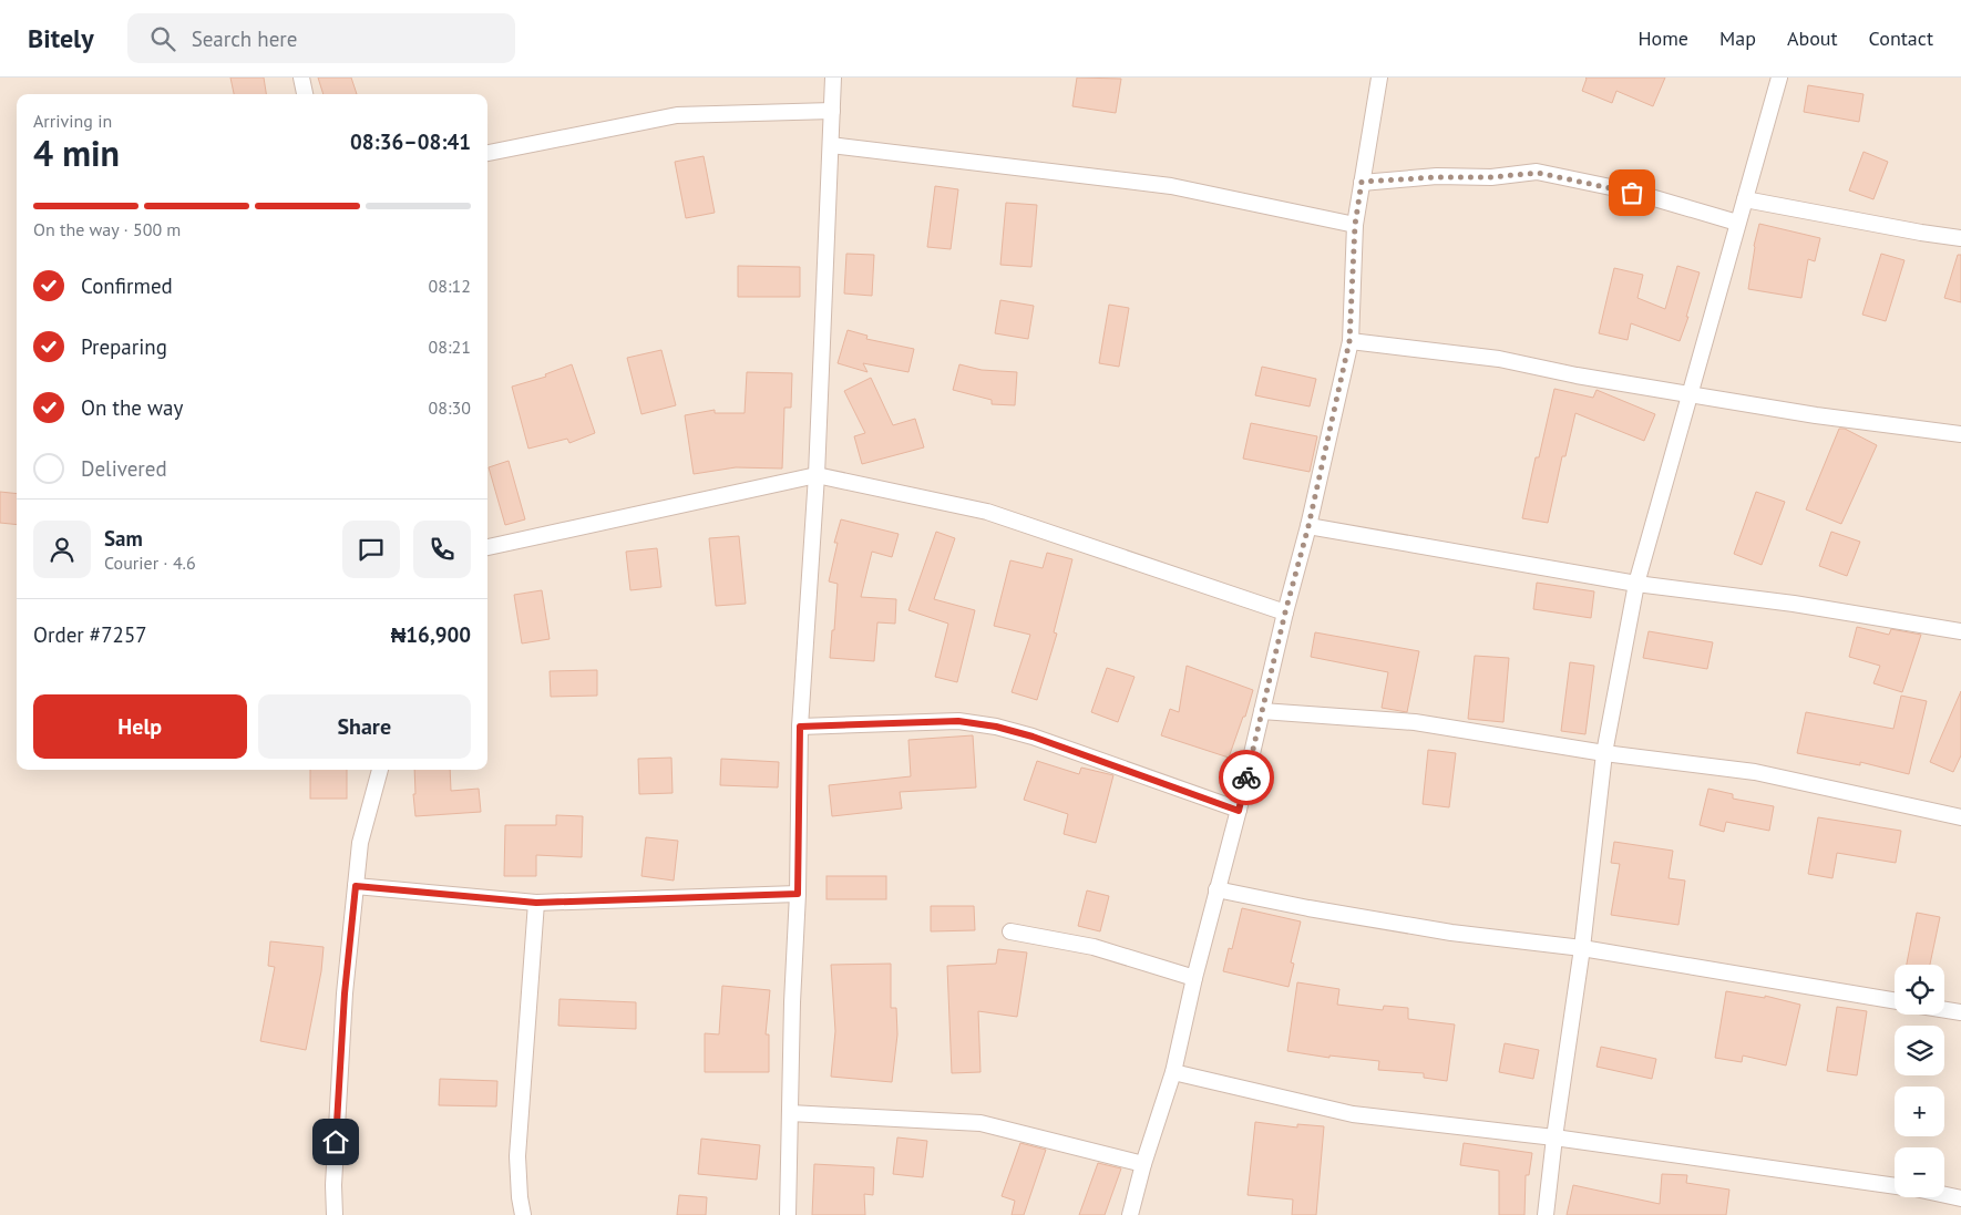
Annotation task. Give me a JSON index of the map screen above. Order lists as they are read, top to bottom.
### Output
{
  "page": {
    "header": "Bitely",
    "search": "Search here",
    "nav": [
      "Home",
      "Map",
      "About",
      "Contact"
    ],
    "heading": ["4 min", "Arriving in", "08:36–08:41"],
    "panel": [
      "Sam",
      "Courier · 4.6",
      "Order #7257",
      "₦16,900"
    ],
    "bar": "On the way · 500 m",
    "list": [
      ["Confirmed", "08:12"],
      ["Preparing", "08:21"],
      ["On the way", "08:30"],
      "Delivered"
    ],
    "buttons": ["Help", "Share"],
    "map_buttons": ["+", "−"]
  }
}
